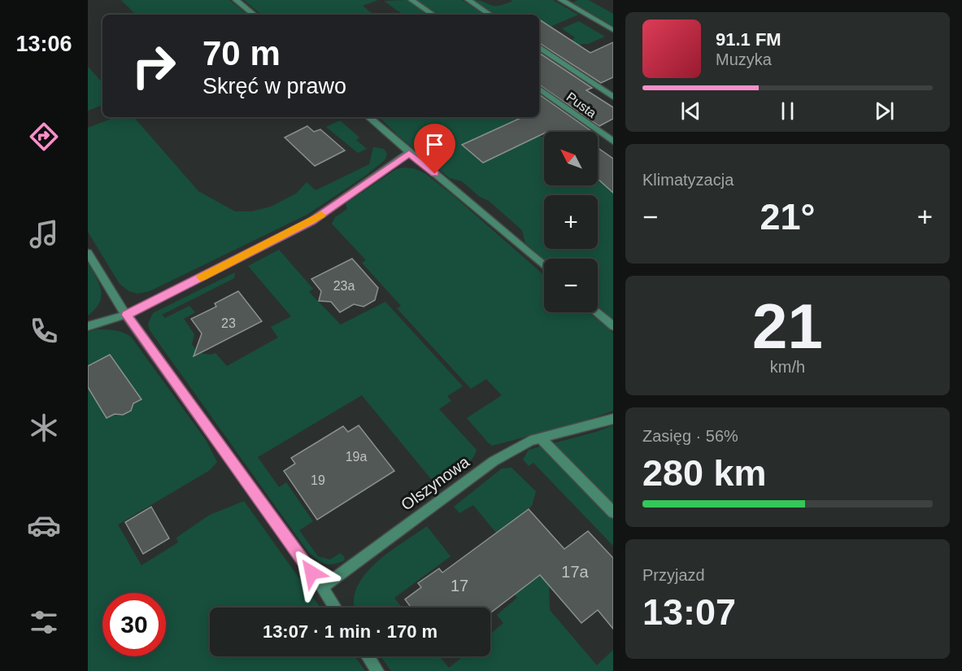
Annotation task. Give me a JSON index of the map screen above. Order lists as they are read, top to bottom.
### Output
{
  "streets": {
    "street": ["Pusta", "Olszynowa"]
  },
  "house_numbers": [
    "23a",
    "23",
    "19a",
    "19",
    "17a",
    "17"
  ],
  "north": "top left",
  "page": {
    "tabs": "13:06",
    "turn": ["70 m", "Skręć w prawo"],
    "song": ["91.1 FM", "Muzyka"],
    "map_buttons": ["+", "−"],
    "tile": [
      "Klimatyzacja",
      ["21", "km/h"],
      ["Zasięg · 56%", "280 km"],
      ["Przyjazd", "13:07"]
    ],
    "heat": ["−", "21°", "+"],
    "limit": "30",
    "trip": "13:07 · 1 min · 170 m"
  }
}
